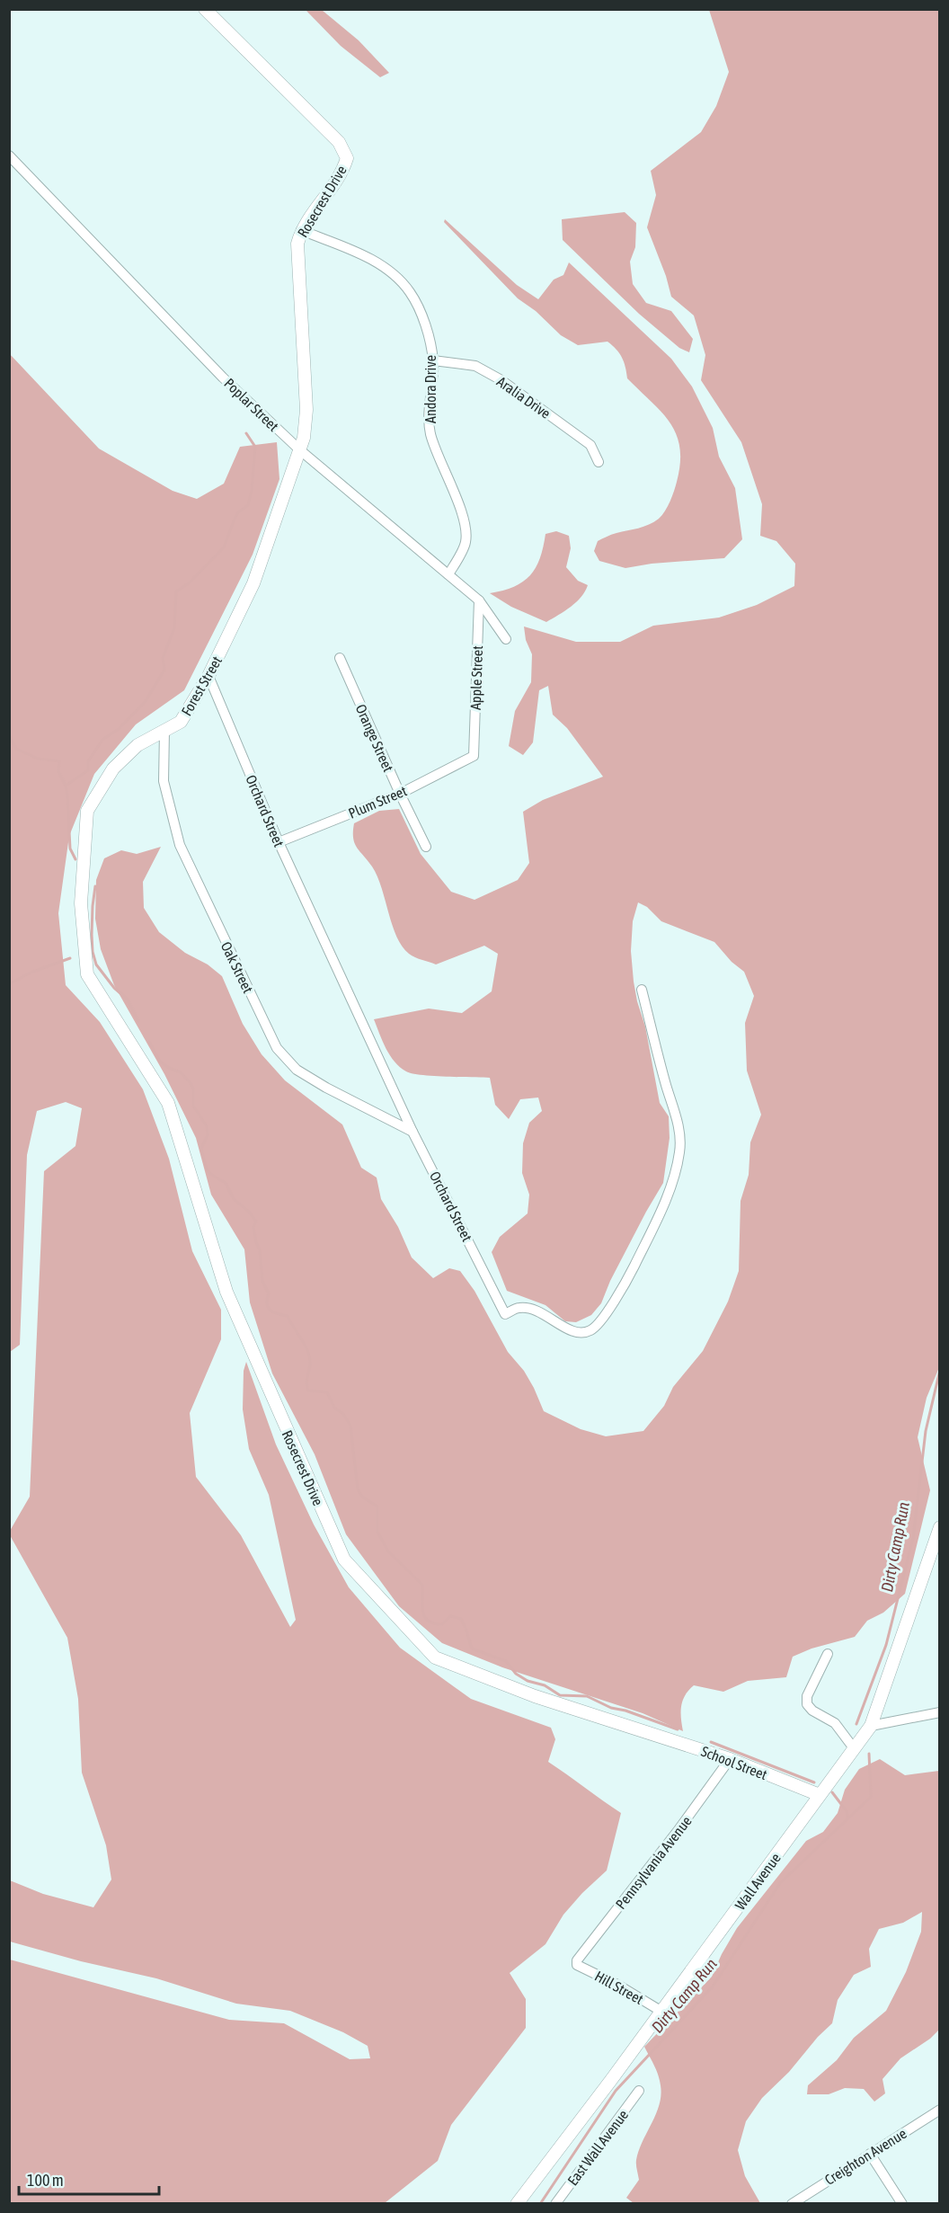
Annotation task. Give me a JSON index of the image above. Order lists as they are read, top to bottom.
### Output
{
  "streets": {
    "street": [
      "Rosecrest Drive",
      "Andora Drive",
      "Aralia Drive",
      "Poplar Street",
      "Apple Street",
      "Forest Street",
      "Orange Street",
      "Plum Street",
      "Orchard Street",
      "Oak Street",
      "School Street",
      "Pennsylvania Avenue",
      "Wall Avenue",
      "Hill Street",
      "East Wall Avenue",
      "Creighton Avenue"
    ]
  },
  "crossings": [
    ["Rosecrest Drive", "Andora Drive"],
    ["Rosecrest Drive", "Poplar Street"],
    ["Rosecrest Drive", "Forest Street"],
    ["Rosecrest Drive", "School Street"],
    ["Andora Drive", "Aralia Drive"],
    ["Andora Drive", "Poplar Street"],
    ["Poplar Street", "Apple Street"],
    ["Poplar Street", "Forest Street"],
    ["Apple Street", "Plum Street"],
    ["Forest Street", "Orchard Street"],
    ["Forest Street", "Oak Street"],
    ["Orange Street", "Plum Street"],
    ["Plum Street", "Orchard Street"],
    ["Orchard Street", "Oak Street"],
    ["School Street", "Pennsylvania Avenue"],
    ["School Street", "Wall Avenue"],
    ["Pennsylvania Avenue", "Hill Street"],
    ["Wall Avenue", "Hill Street"]
  ],
  "water": ["Dirty Camp Run"],
  "scale_bar": "100 m"
}
